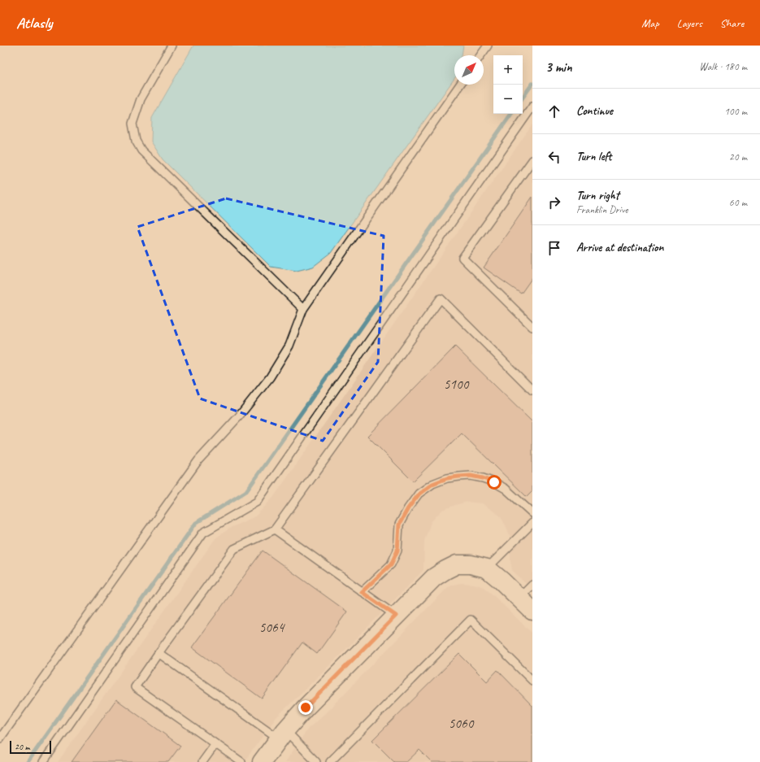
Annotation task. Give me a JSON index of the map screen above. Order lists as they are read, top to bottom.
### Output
{
  "house_numbers": ["5100", "5064", "5060"],
  "scale_bar": "20 m",
  "north": "top right",
  "page": {
    "header": "Atlasly",
    "nav": ["Map", "Layers", "Share"],
    "heading": ["3 min", "Walk · 180 m"],
    "map_buttons": ["+", "−"],
    "list": [
      ["Continue", "100 m"],
      ["Turn left", "20 m"],
      ["Turn right", "Franklin Drive", "60 m"],
      "Arrive at destination"
    ],
    "scale": "20 m"
  }
}
